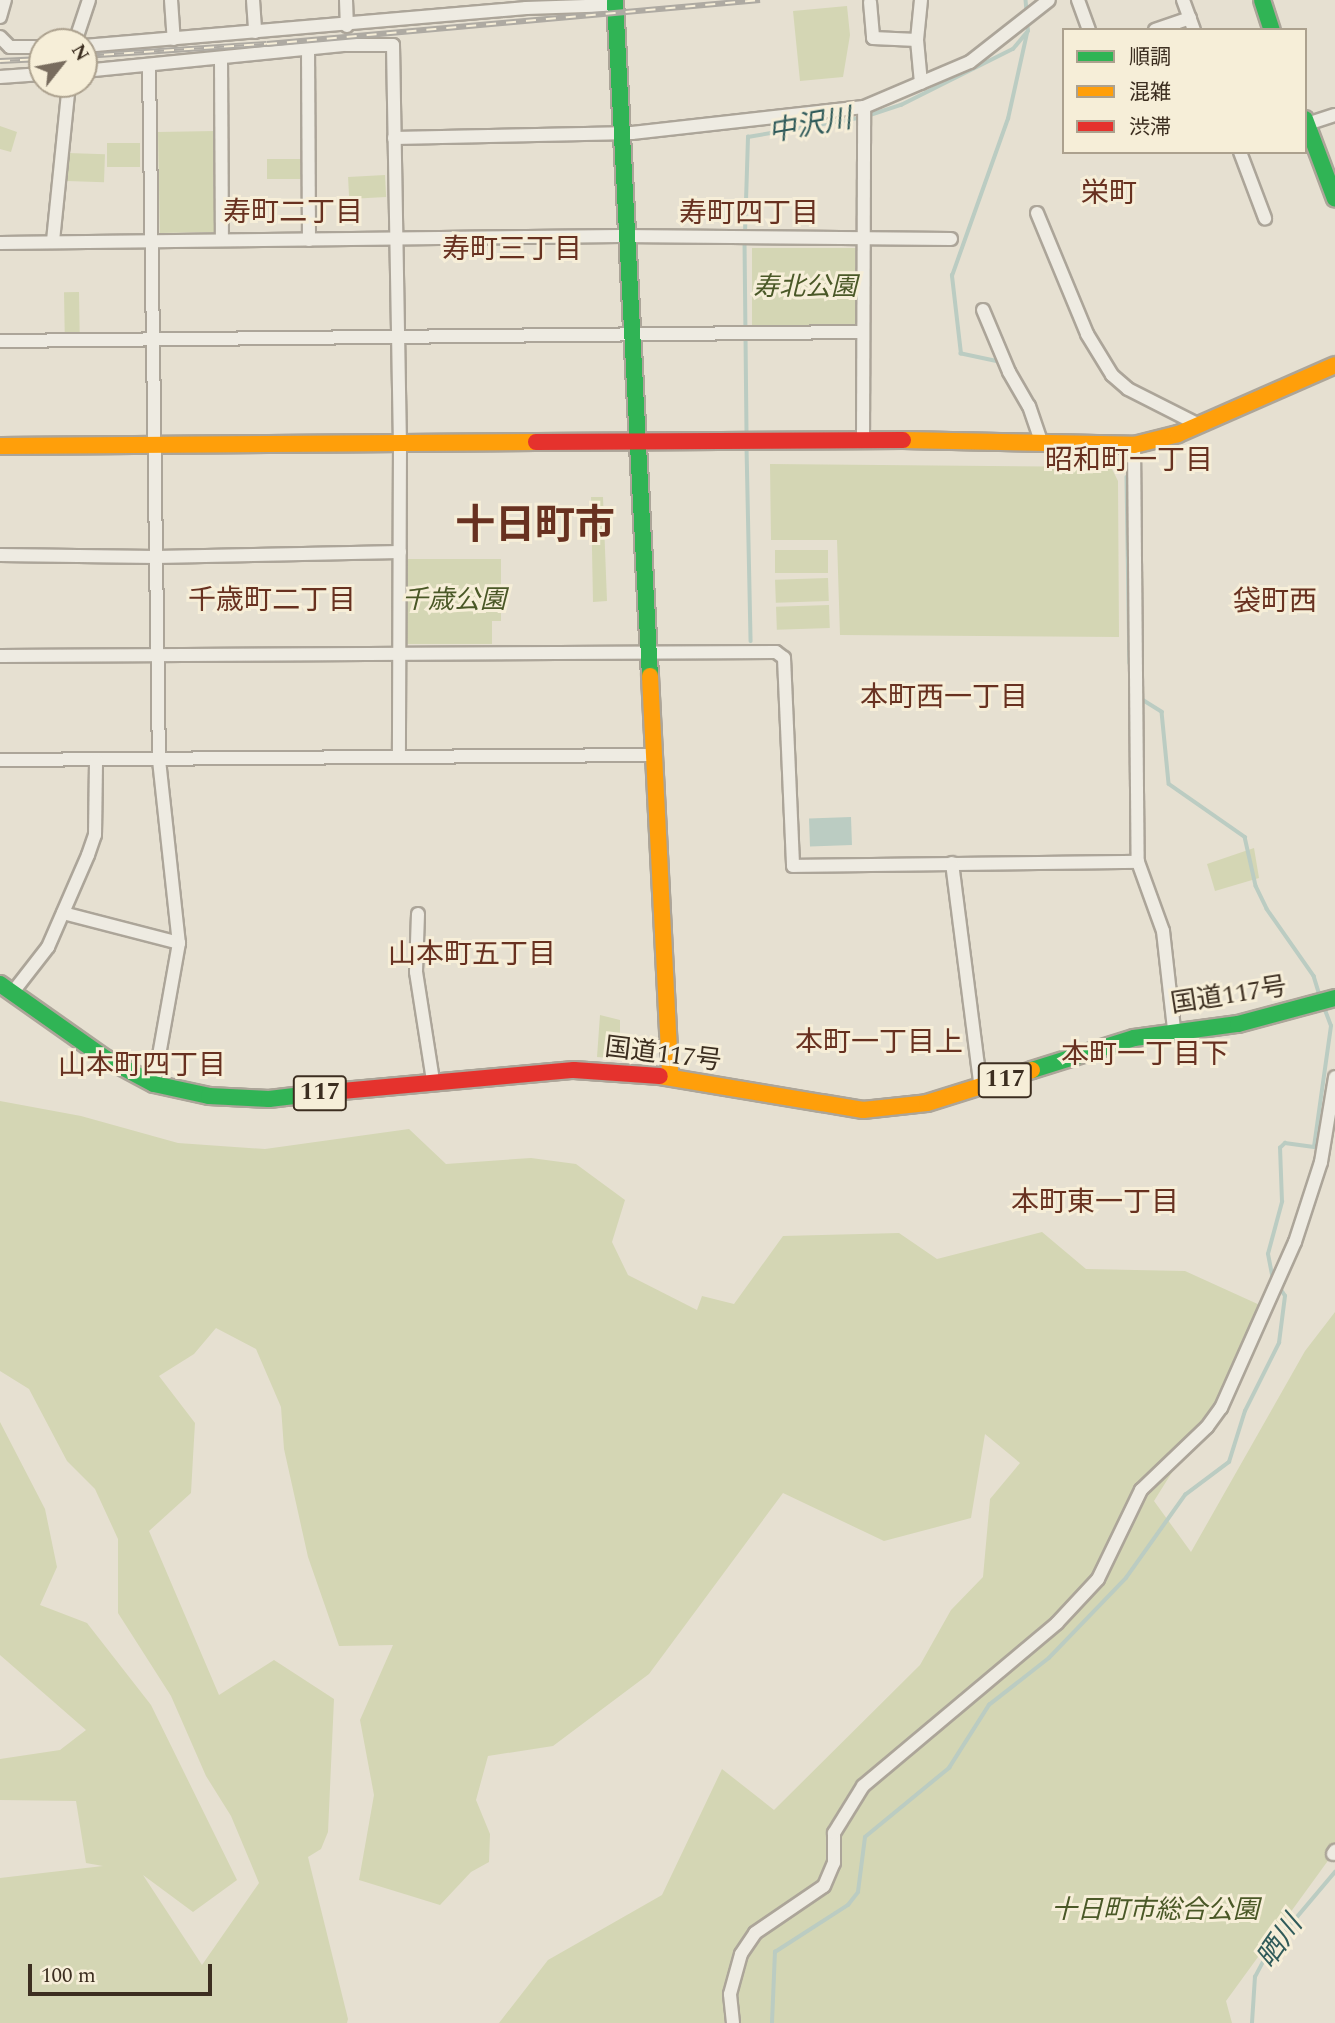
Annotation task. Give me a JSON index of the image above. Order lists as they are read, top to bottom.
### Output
{
  "streets": {
    "main road": ["国道117号", "117"]
  },
  "districts": [
    "栄町",
    "寿町二丁目",
    "寿町四丁目",
    "寿町三丁目",
    "昭和町一丁目",
    "十日町市",
    "千歳町二丁目",
    "袋町西",
    "本町西一丁目",
    "山本町五丁目",
    "本町一丁目上",
    "本町一丁目下",
    "山本町四丁目",
    "本町東一丁目"
  ],
  "water": ["中沢川", "晒川"],
  "parks": ["寿北公園", "千歳公園", "十日町市総合公園"],
  "legend": ["順調", "混雑", "渋滞"],
  "scale_bar": "100 m",
  "north": "top right"
}
